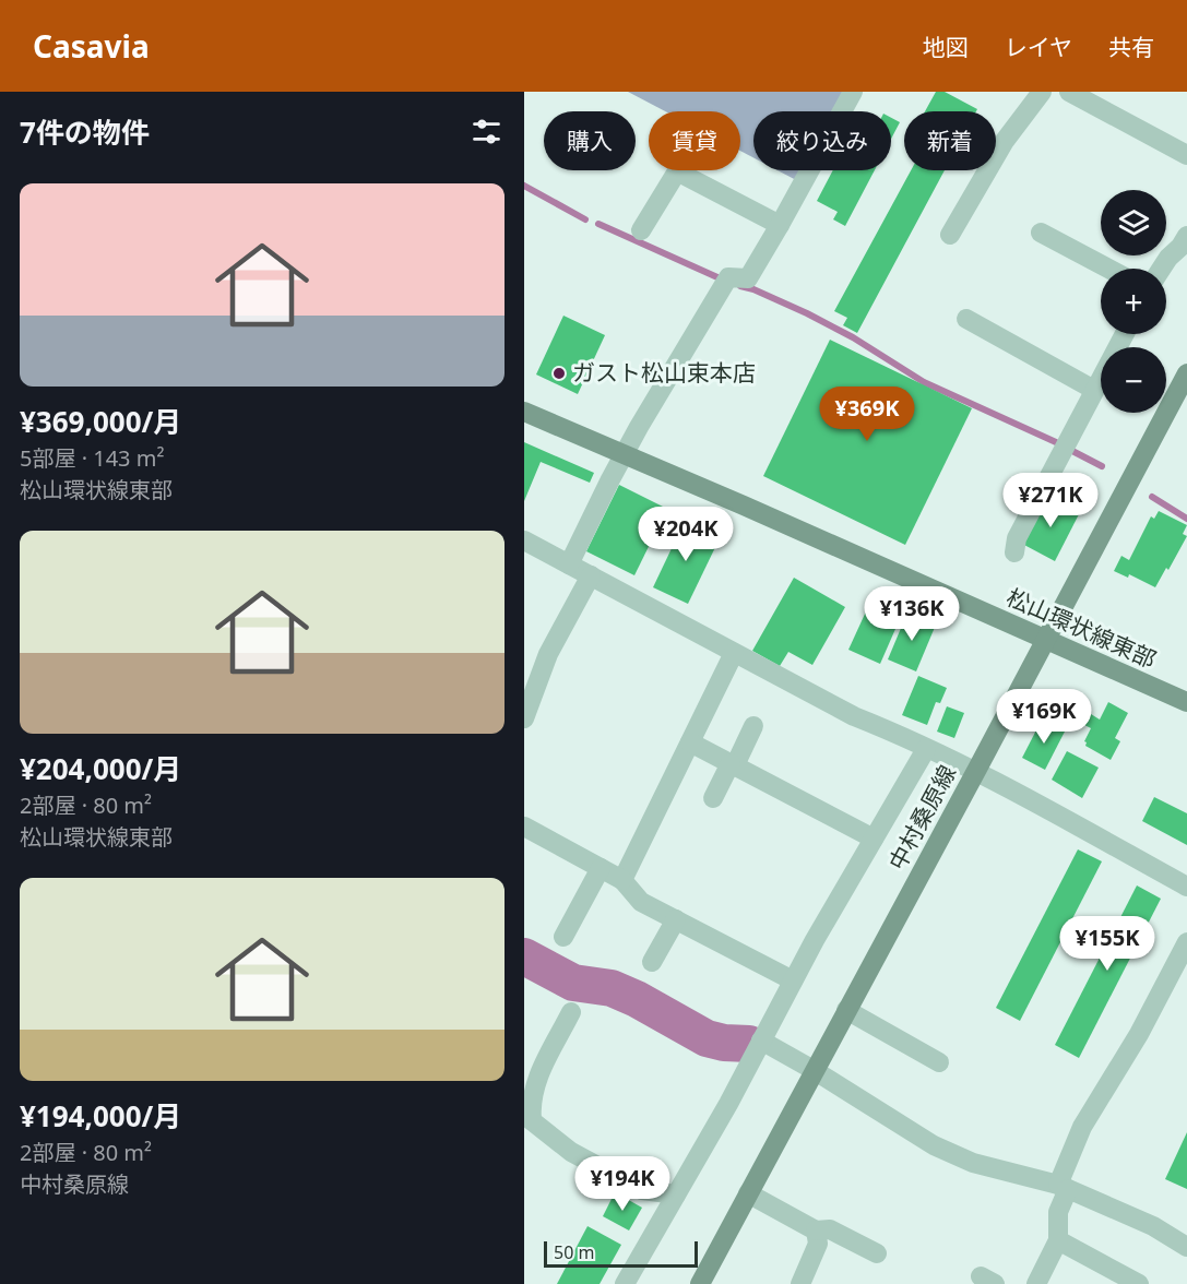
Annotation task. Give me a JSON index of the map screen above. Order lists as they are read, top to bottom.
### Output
{
  "streets": {
    "street": ["松山環状線東部", "中村桑原線"]
  },
  "crossings": [
    ["松山環状線東部", "中村桑原線"]
  ],
  "places": ["ガスト松山束本店"],
  "scale_bar": "50 m",
  "page": {
    "header": "Casavia",
    "nav": ["地図", "レイヤ", "共有"],
    "heading": "7件の物件",
    "chip": [
      "購入",
      "賃貸",
      "絞り込み",
      "新着"
    ],
    "list": [
      {
        "name": "¥369,000/月",
        "note": "5部屋 · 143 m² · 松山環状線東部"
      },
      {
        "name": "¥204,000/月",
        "note": "2部屋 · 80 m² · 松山環状線東部"
      },
      {
        "name": "¥194,000/月",
        "note": "2部屋 · 80 m² · 中村桑原線"
      }
    ],
    "map_buttons": ["+", "−"],
    "price": [
      "¥369K",
      "¥271K",
      "¥204K",
      "¥136K",
      "¥169K",
      "¥155K",
      "¥194K"
    ],
    "scale": "50 m"
  }
}
